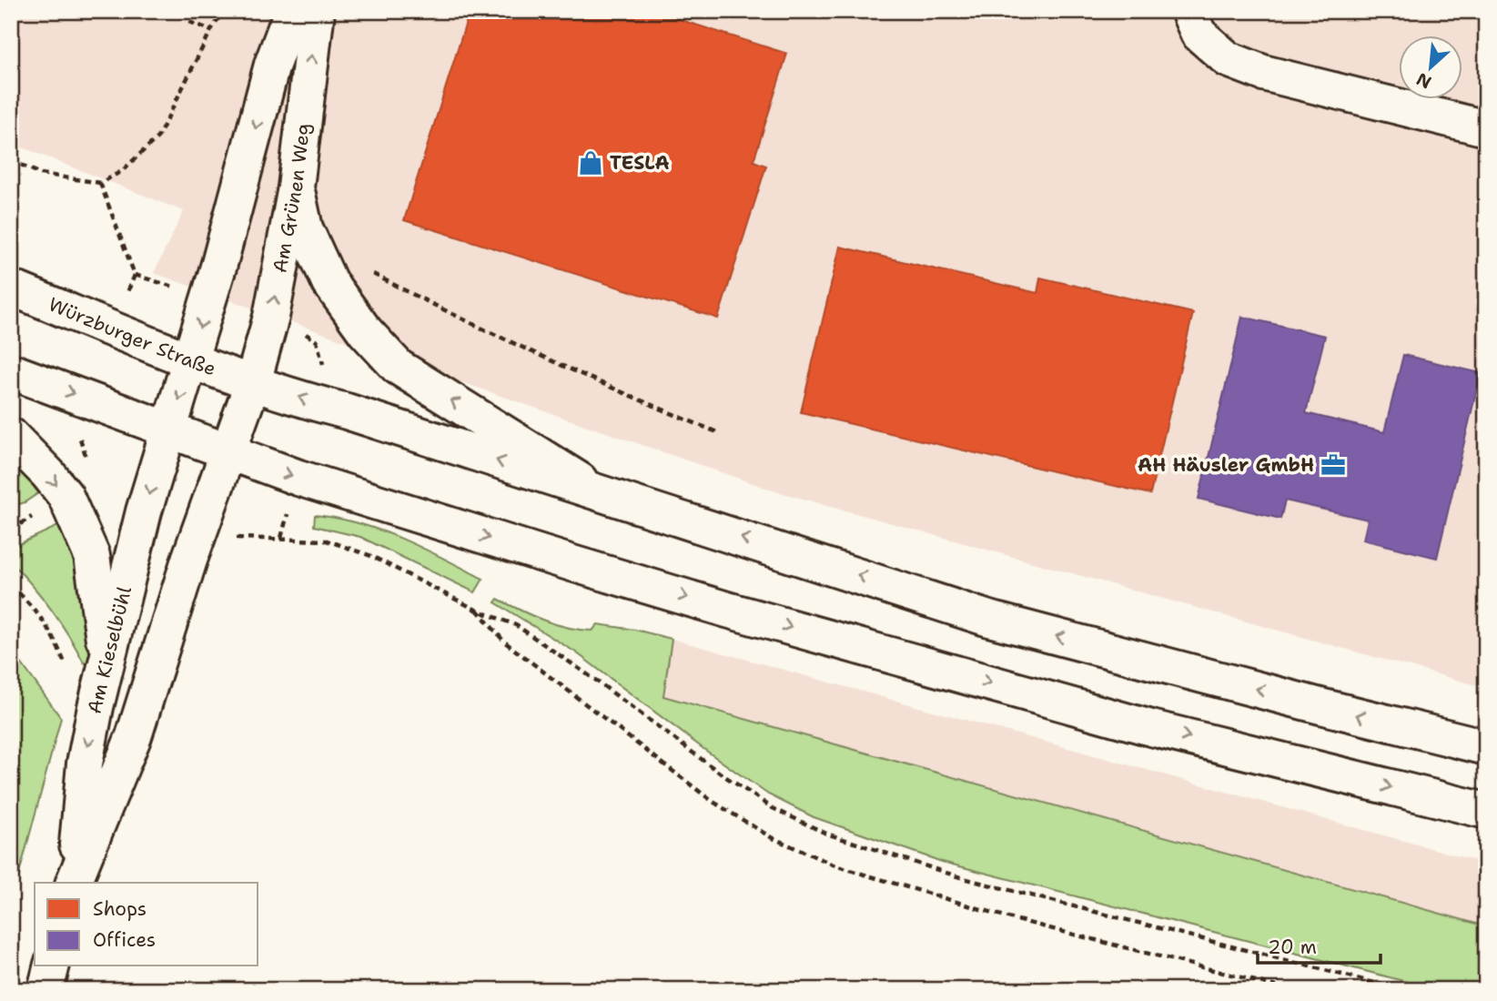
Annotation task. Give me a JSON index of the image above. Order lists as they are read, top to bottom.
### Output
{
  "streets": {
    "main road": ["Am Grünen Weg", "Würzburger Straße", "Am Kieselbühl"]
  },
  "crossings": [
    ["Am Grünen Weg", "Würzburger Straße"],
    ["Am Grünen Weg", "Am Kieselbühl"],
    ["Würzburger Straße", "Am Kieselbühl"]
  ],
  "places": {
    "shop": ["TESLA"],
    "office": ["AH Häusler GmbH"]
  },
  "legend": ["Shops", "Offices"],
  "scale_bar": "20 m",
  "north": "bottom left"
}
